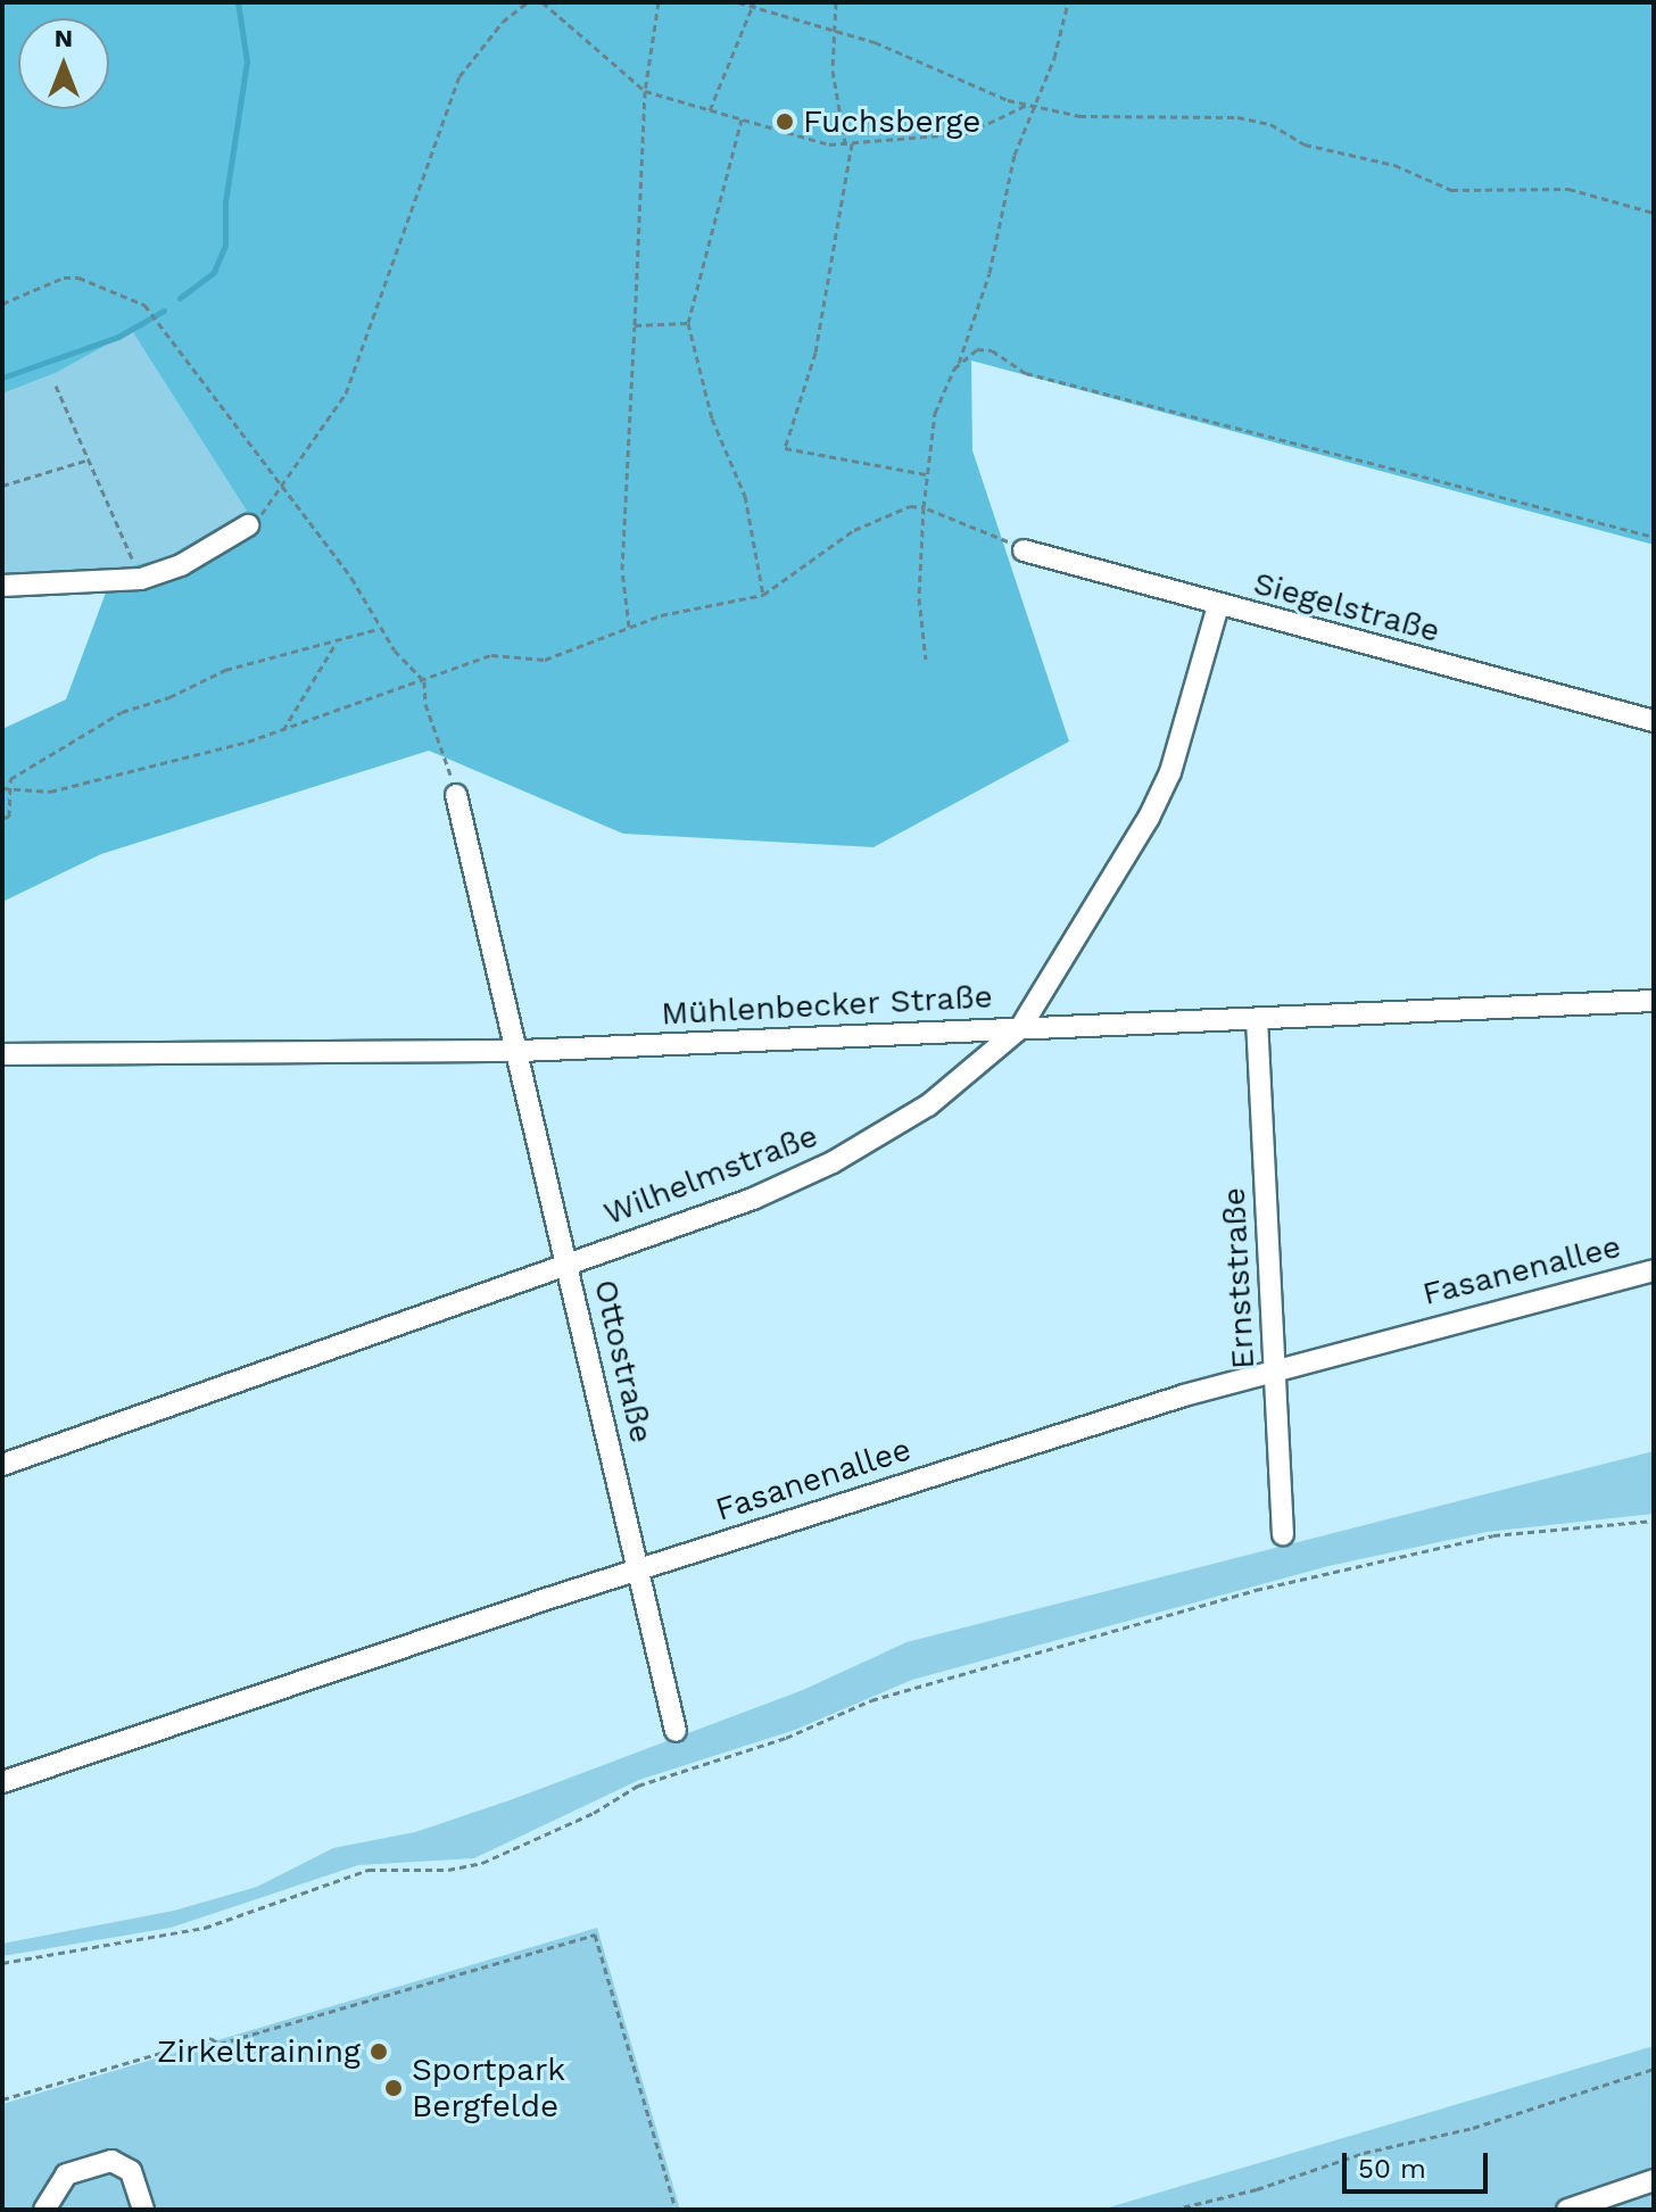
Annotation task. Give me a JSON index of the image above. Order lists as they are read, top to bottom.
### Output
{
  "streets": {
    "street": [
      "Siegelstraße",
      "Mühlenbecker Straße",
      "Wilhelmstraße",
      "Fasanenallee",
      "Ernststraße",
      "Ottostraße"
    ]
  },
  "crossings": [
    ["Siegelstraße", "Wilhelmstraße"],
    ["Mühlenbecker Straße", "Wilhelmstraße"],
    ["Mühlenbecker Straße", "Ernststraße"],
    ["Mühlenbecker Straße", "Ottostraße"],
    ["Wilhelmstraße", "Ottostraße"],
    ["Fasanenallee", "Ernststraße"],
    ["Fasanenallee", "Ottostraße"]
  ],
  "places": ["Fuchsberge", "Zirkeltraining", "Sportpark Bergfelde"],
  "scale_bar": "50 m",
  "north": "top"
}
